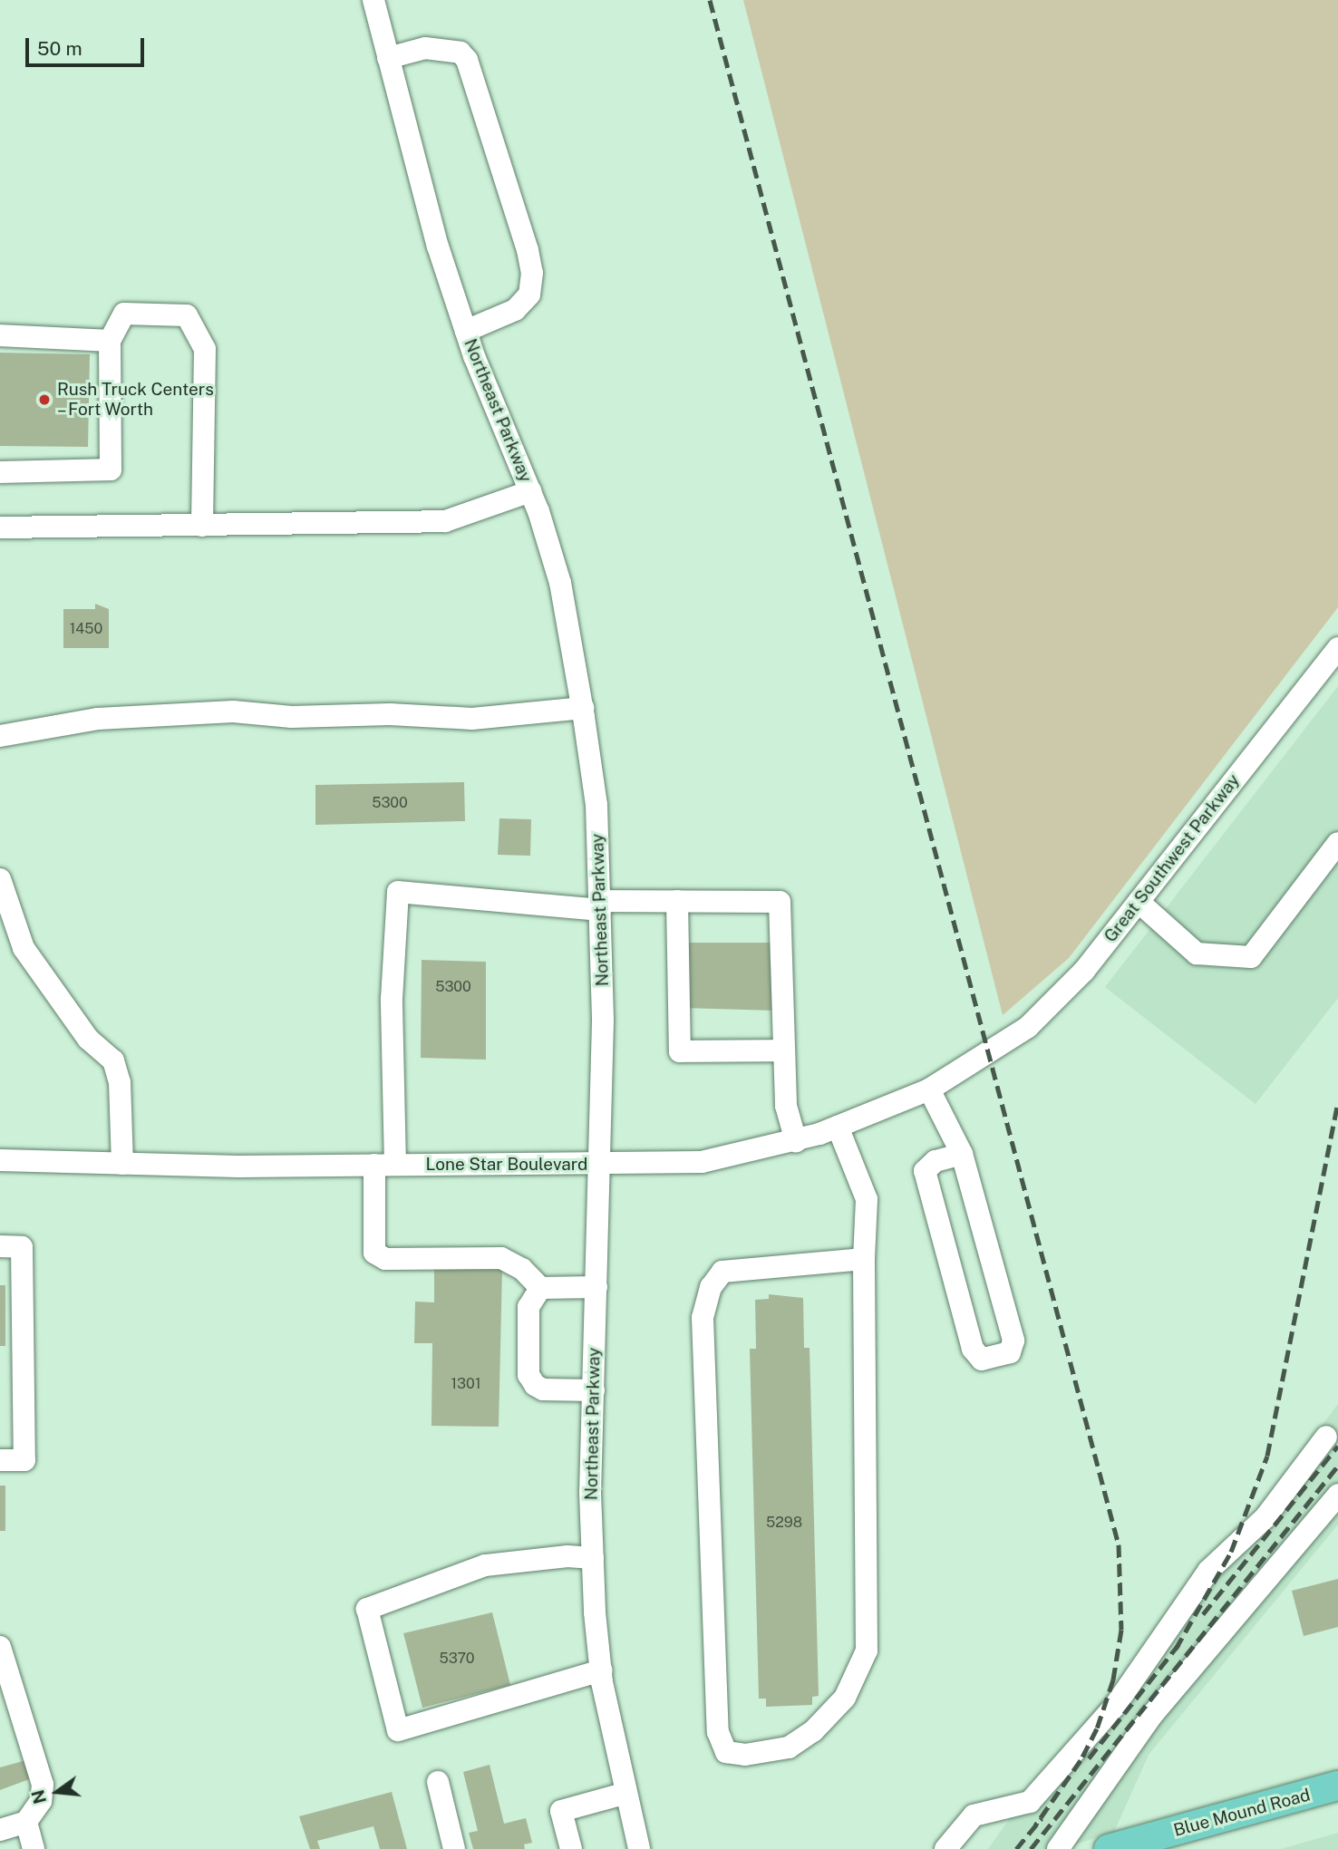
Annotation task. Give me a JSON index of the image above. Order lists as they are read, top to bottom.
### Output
{
  "streets": {
    "main road": ["Blue Mound Road"],
    "street": ["Northeast Parkway", "Great Southwest Parkway", "Lone Star Boulevard"]
  },
  "crossings": [
    ["Northeast Parkway", "Lone Star Boulevard"],
    ["Great Southwest Parkway", "Lone Star Boulevard"]
  ],
  "places": ["Rush Truck Centers – Fort Worth"],
  "house_numbers": [
    "1450",
    "5300",
    "5300",
    "1301",
    "5298",
    "5370"
  ],
  "scale_bar": "50 m",
  "north": "left"
}
